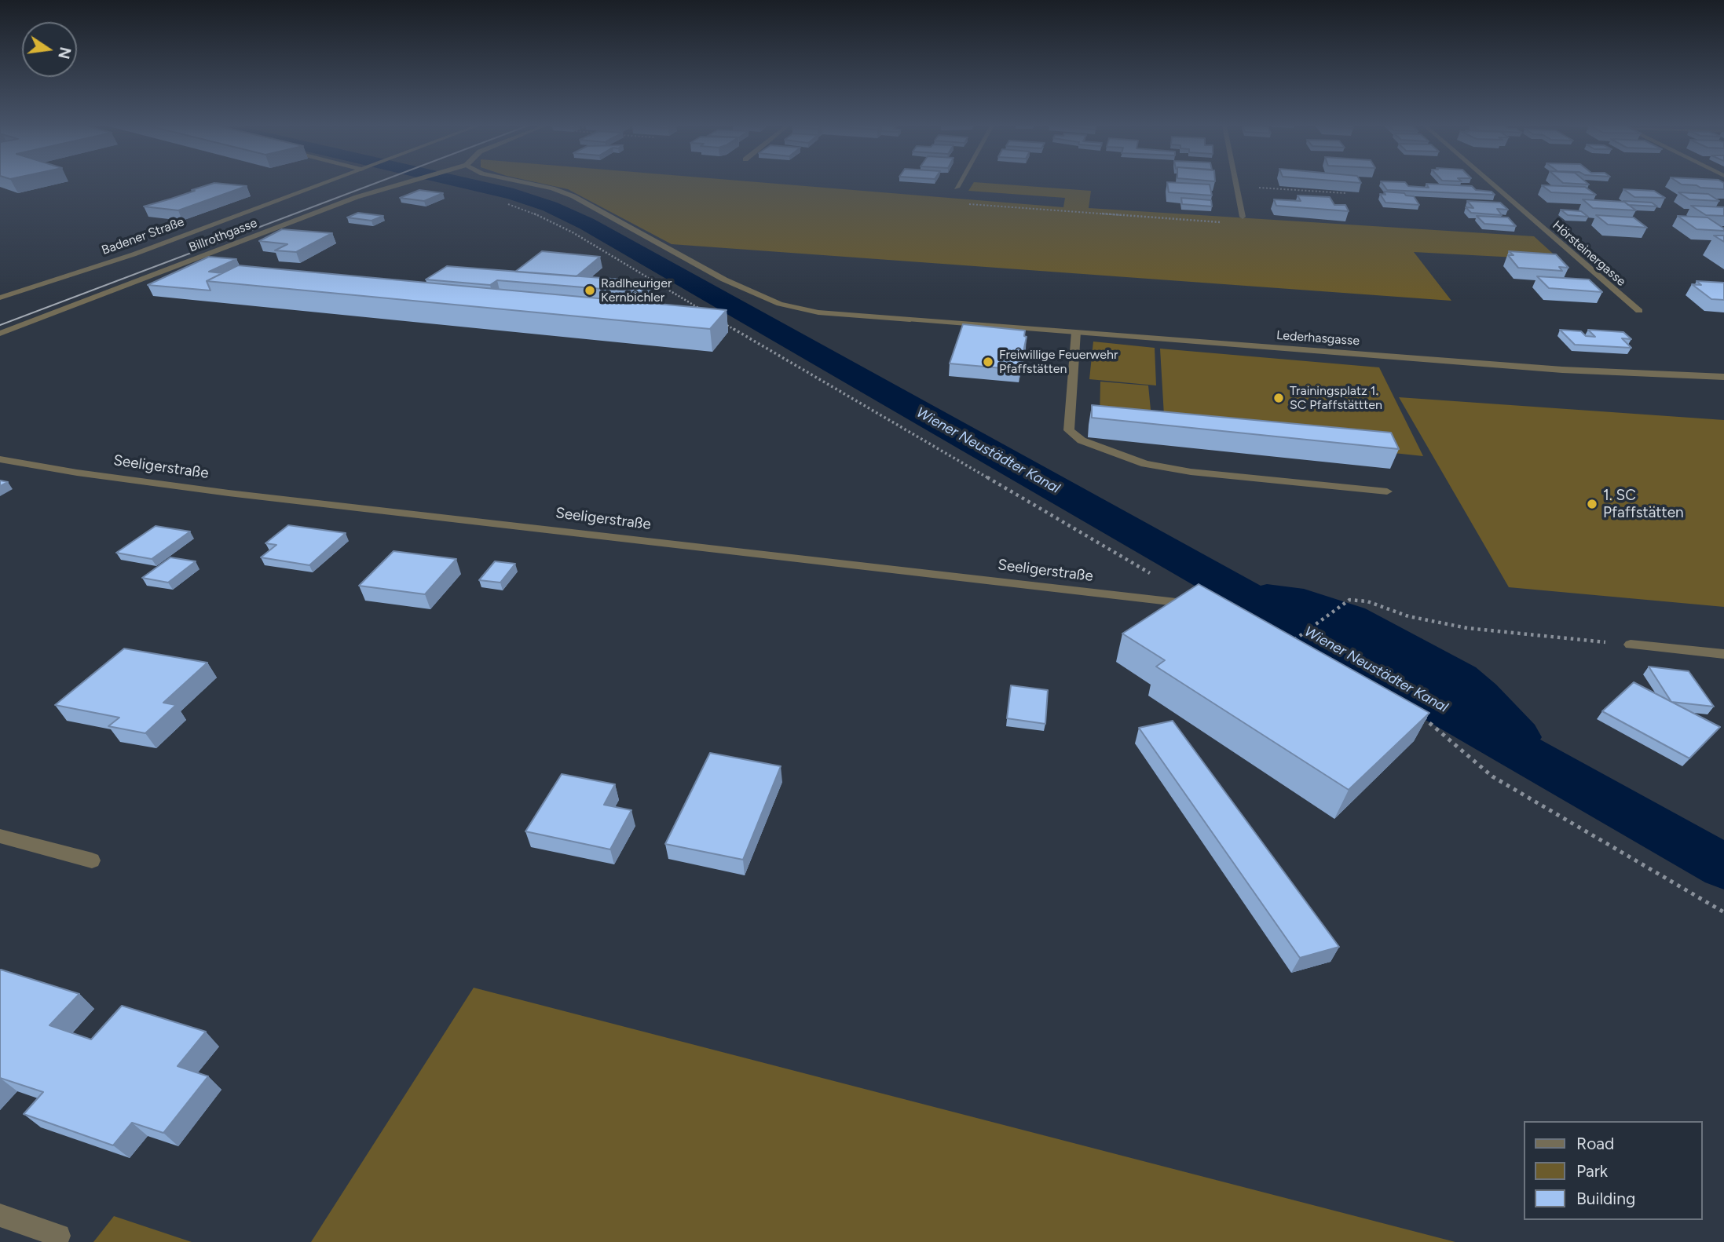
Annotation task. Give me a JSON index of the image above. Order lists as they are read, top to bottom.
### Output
{
  "streets": {
    "street": [
      "Billrothgasse",
      "Badener Straße",
      "Hörsteinergasse",
      "Lederhasgasse",
      "Seeligerstraße"
    ]
  },
  "water": ["Wiener Neustädter Kanal"],
  "places": [
    "Radlheuriger Kernbichler",
    "Freiwillige Feuerwehr Pfaffstätten",
    "Trainingsplatz 1. SC Pfaffstättten",
    "1. SC Pfaffstätten"
  ],
  "legend": ["Road", "Park", "Building"],
  "north": "right"
}
